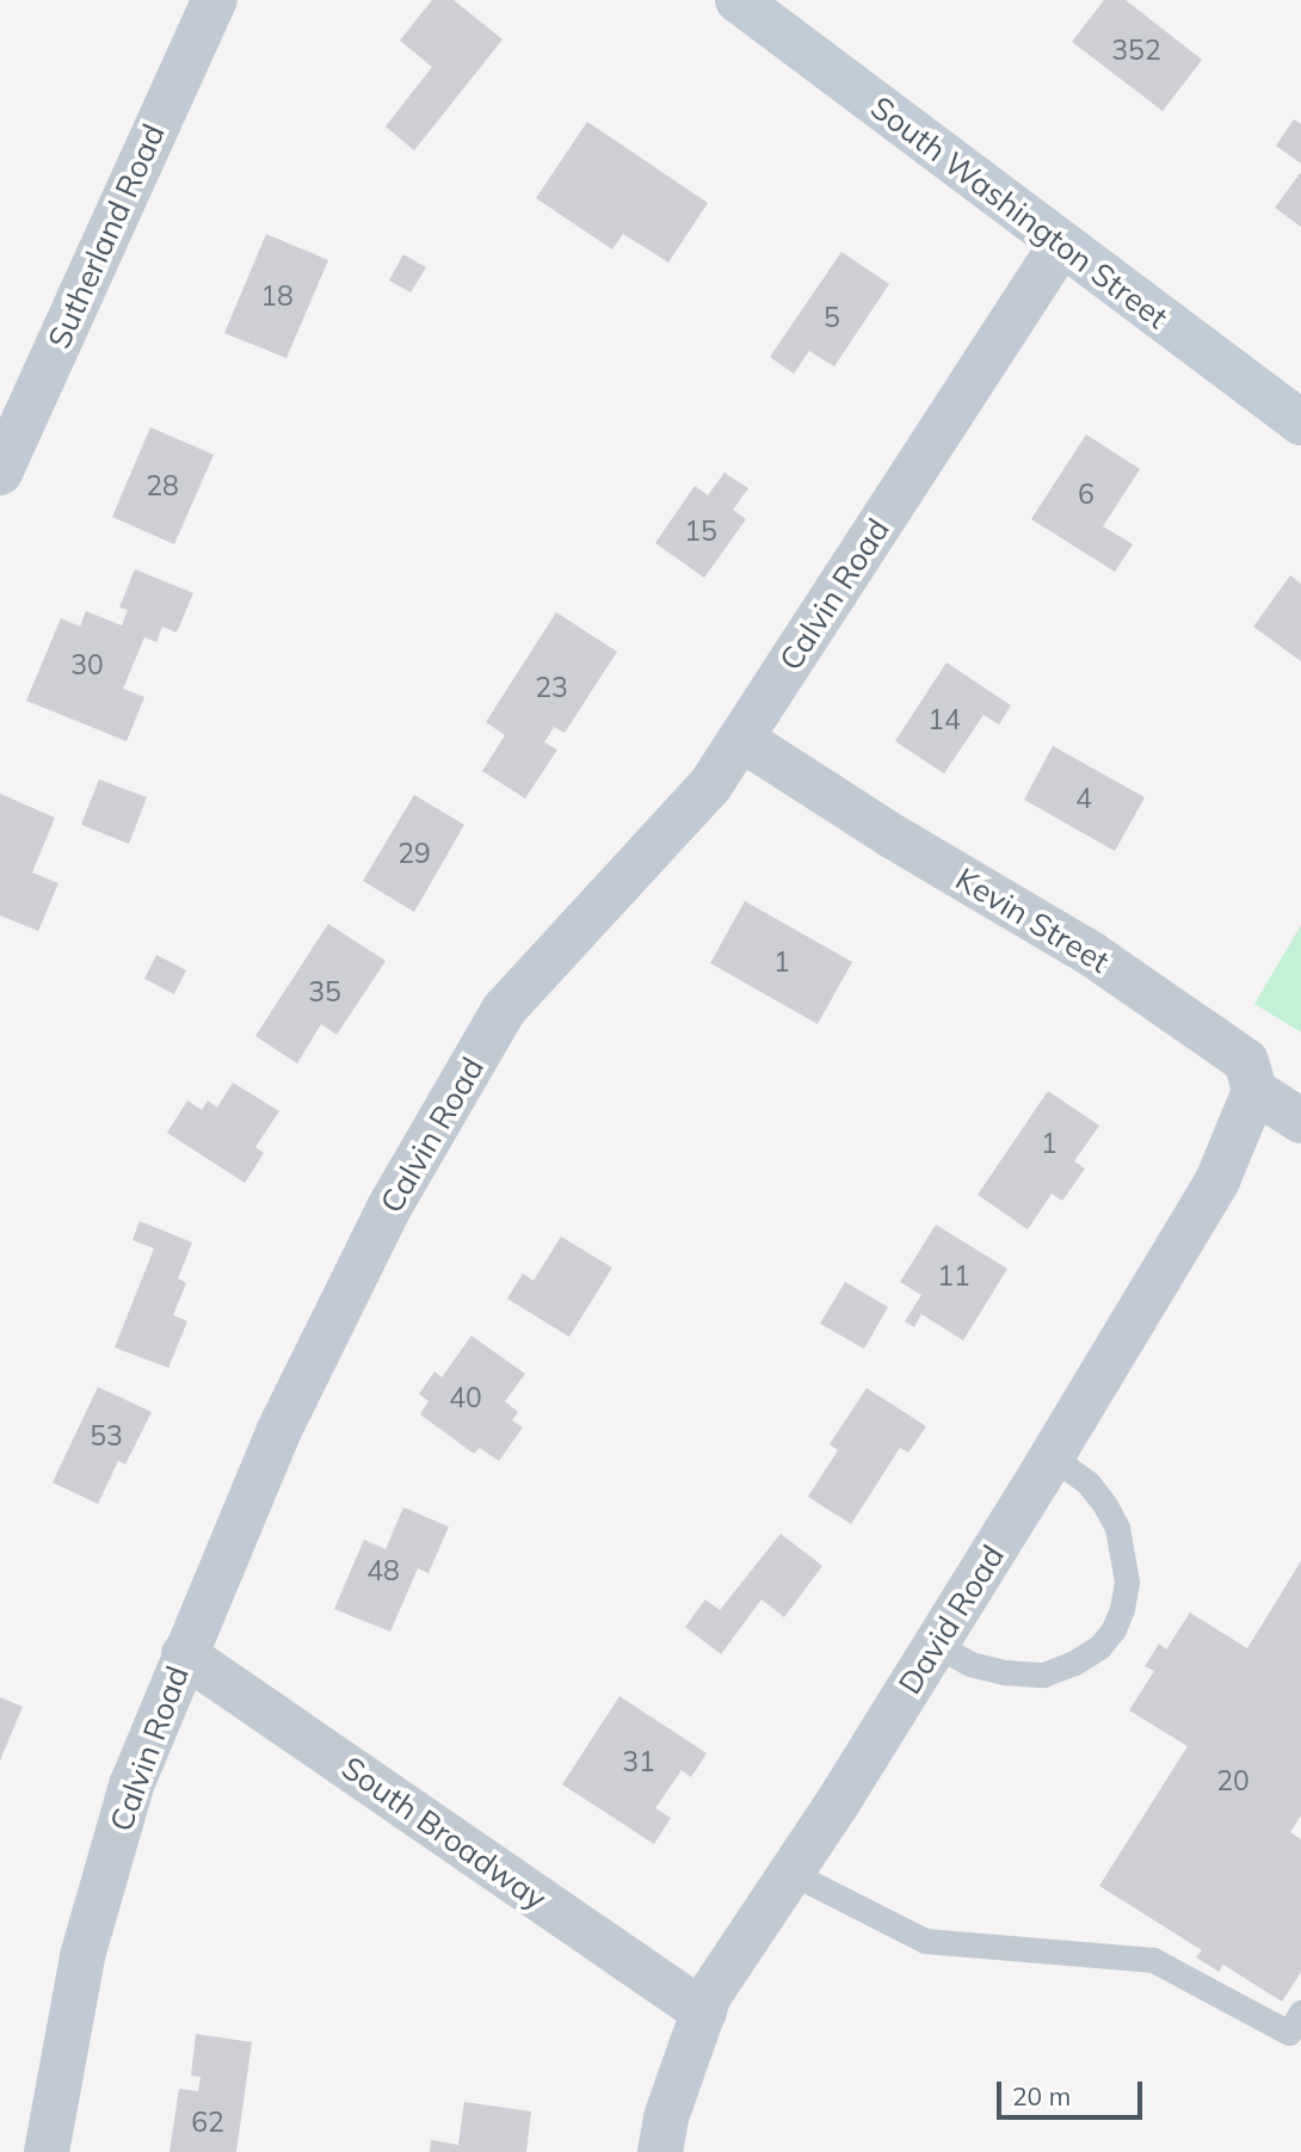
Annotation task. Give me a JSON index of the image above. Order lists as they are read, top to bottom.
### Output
{
  "streets": {
    "main road": ["South Washington Street"],
    "street": [
      "Sutherland Road",
      "Calvin Road",
      "Kevin Street",
      "David Road",
      "South Broadway"
    ]
  },
  "crossings": [
    ["South Washington Street", "Calvin Road"],
    ["Calvin Road", "Kevin Street"],
    ["Calvin Road", "South Broadway"],
    ["Kevin Street", "David Road"],
    ["David Road", "South Broadway"]
  ],
  "house_numbers": [
    "352",
    "18",
    "5",
    "28",
    "6",
    "15",
    "30",
    "23",
    "14",
    "4",
    "29",
    "1",
    "35",
    "1",
    "11",
    "40",
    "53",
    "48",
    "31",
    "20",
    "62"
  ],
  "scale_bar": "20 m"
}
